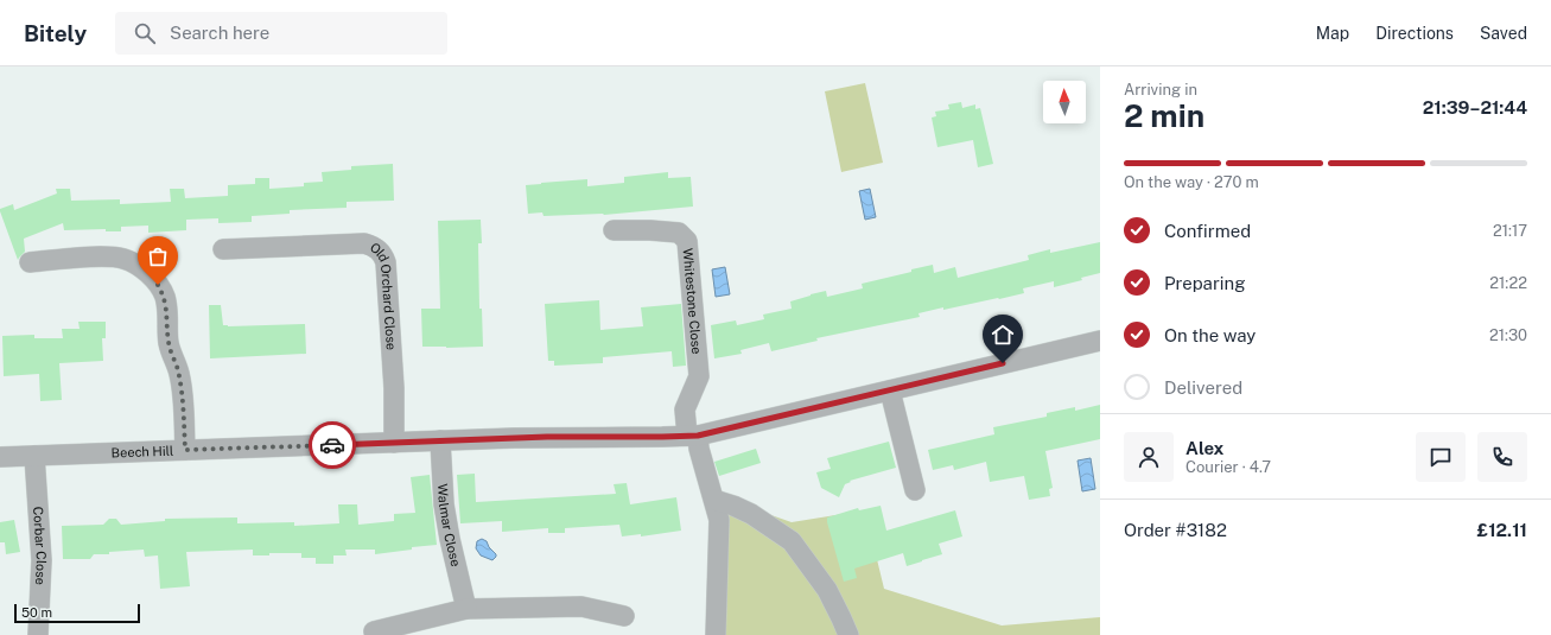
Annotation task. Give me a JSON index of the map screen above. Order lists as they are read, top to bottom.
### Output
{
  "streets": {
    "street": [
      "Old Orchard Close",
      "Whitestone Close",
      "Beech Hill",
      "Walmar Close",
      "Corbar Close"
    ]
  },
  "crossings": [
    ["Old Orchard Close", "Beech Hill"],
    ["Whitestone Close", "Beech Hill"],
    ["Beech Hill", "Walmar Close"],
    ["Beech Hill", "Corbar Close"]
  ],
  "scale_bar": "50 m",
  "north": "top",
  "page": {
    "header": "Bitely",
    "search": "Search here",
    "nav": ["Map", "Directions", "Saved"],
    "heading": ["2 min", "Arriving in", "21:39–21:44"],
    "panel": [
      "Alex",
      "Courier · 4.7",
      "Order #3182",
      "£12.11"
    ],
    "bar": "On the way · 270 m",
    "list": [
      ["Confirmed", "21:17"],
      ["Preparing", "21:22"],
      ["On the way", "21:30"],
      "Delivered"
    ],
    "scale": "50 m"
  }
}
